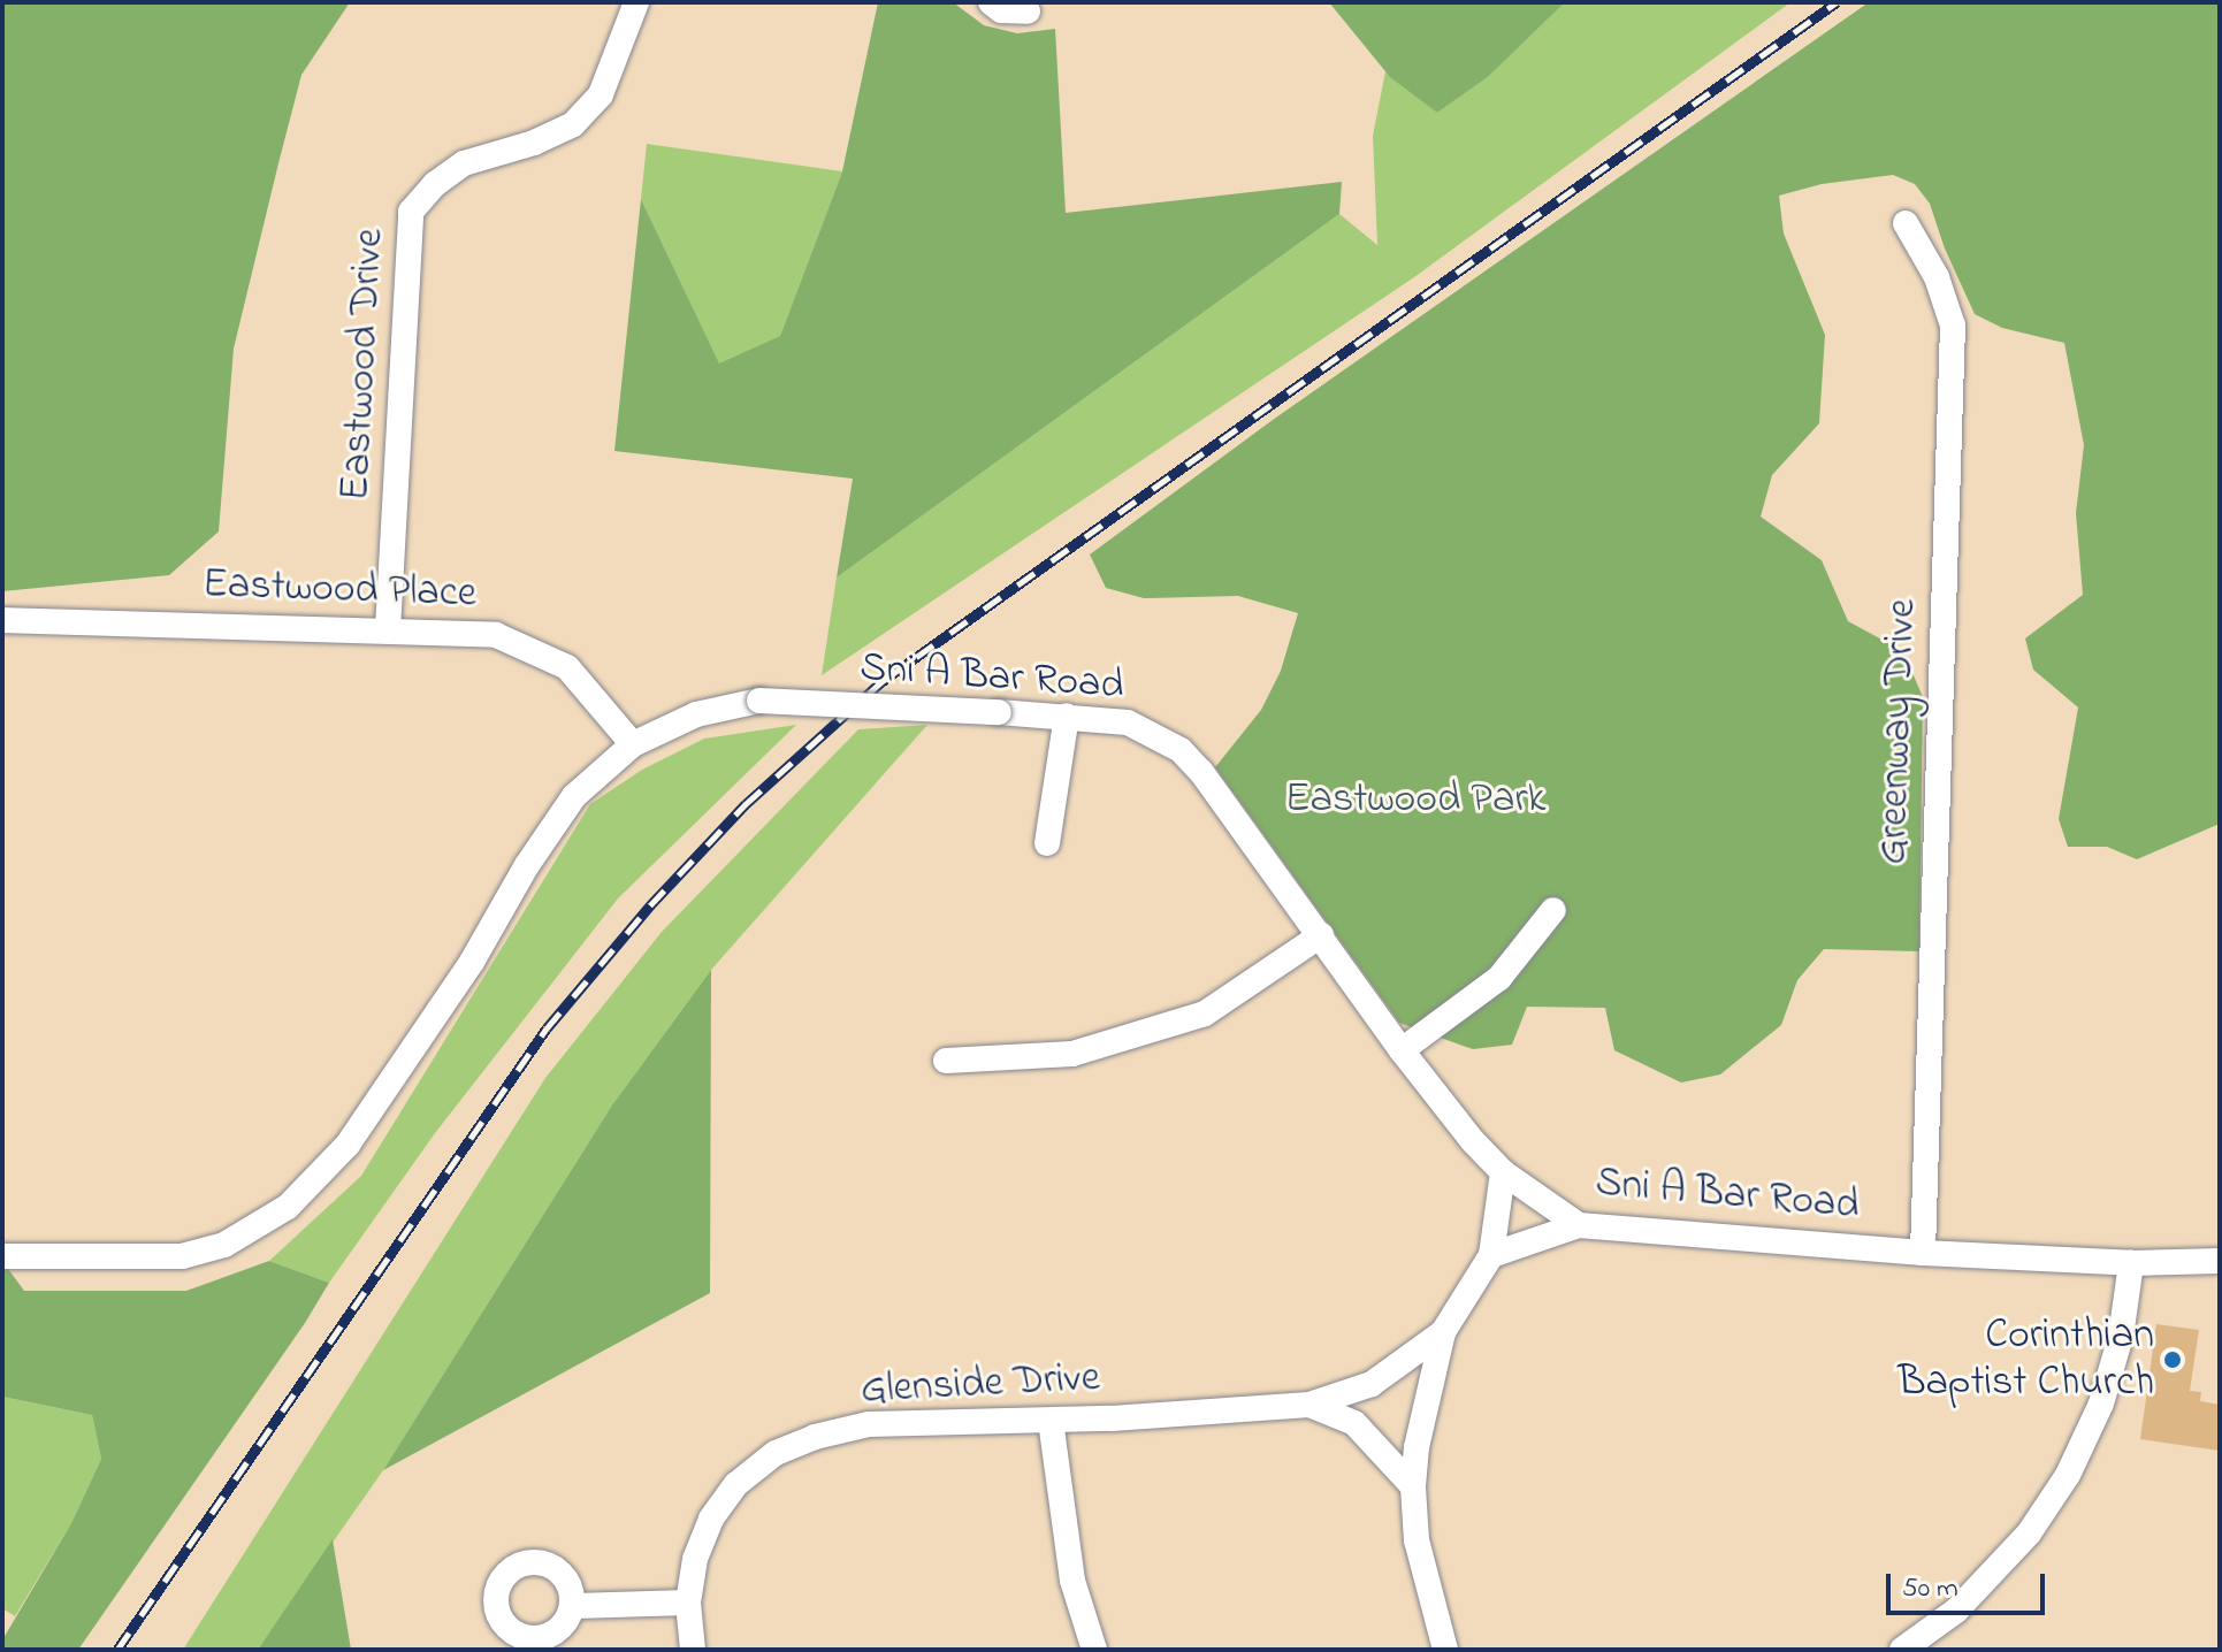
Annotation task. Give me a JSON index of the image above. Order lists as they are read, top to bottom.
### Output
{
  "streets": {
    "street": [
      "Eastwood Drive",
      "Eastwood Place",
      "Sni A Bar Road",
      "Greenway Drive",
      "Glenside Drive"
    ]
  },
  "crossings": [
    ["Eastwood Drive", "Eastwood Place"],
    ["Eastwood Place", "Sni A Bar Road"],
    ["Sni A Bar Road", "Greenway Drive"]
  ],
  "parks": ["Eastwood Park"],
  "places": ["Corinthian Baptist Church"],
  "scale_bar": "50 m"
}
